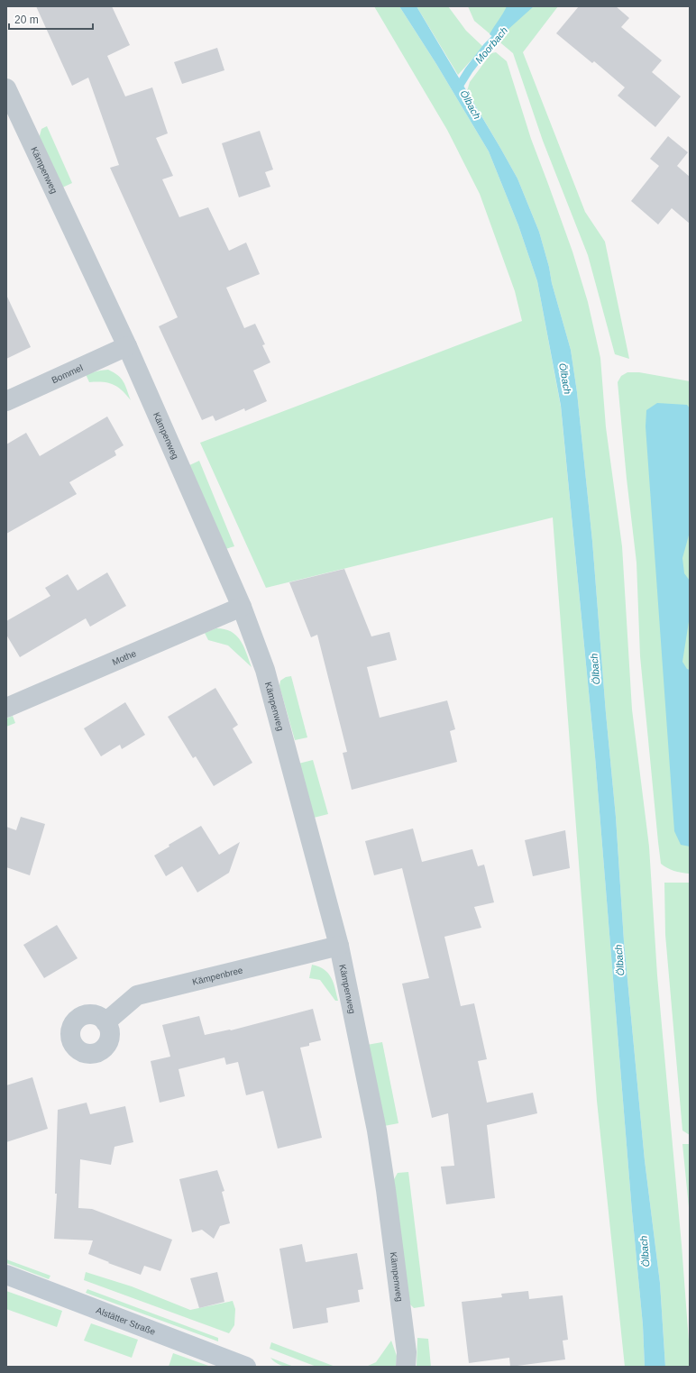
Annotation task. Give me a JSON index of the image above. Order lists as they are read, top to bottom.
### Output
{
  "streets": {
    "street": [
      "Kämpenweg",
      "Bommel",
      "Mothe",
      "Kämpenbree",
      "Alstätter Straße"
    ]
  },
  "crossings": [
    ["Kämpenweg", "Bommel"],
    ["Kämpenweg", "Mothe"],
    ["Kämpenweg", "Kämpenbree"]
  ],
  "water": ["Moorbach", "Ölbach"],
  "scale_bar": "20 m"
}
